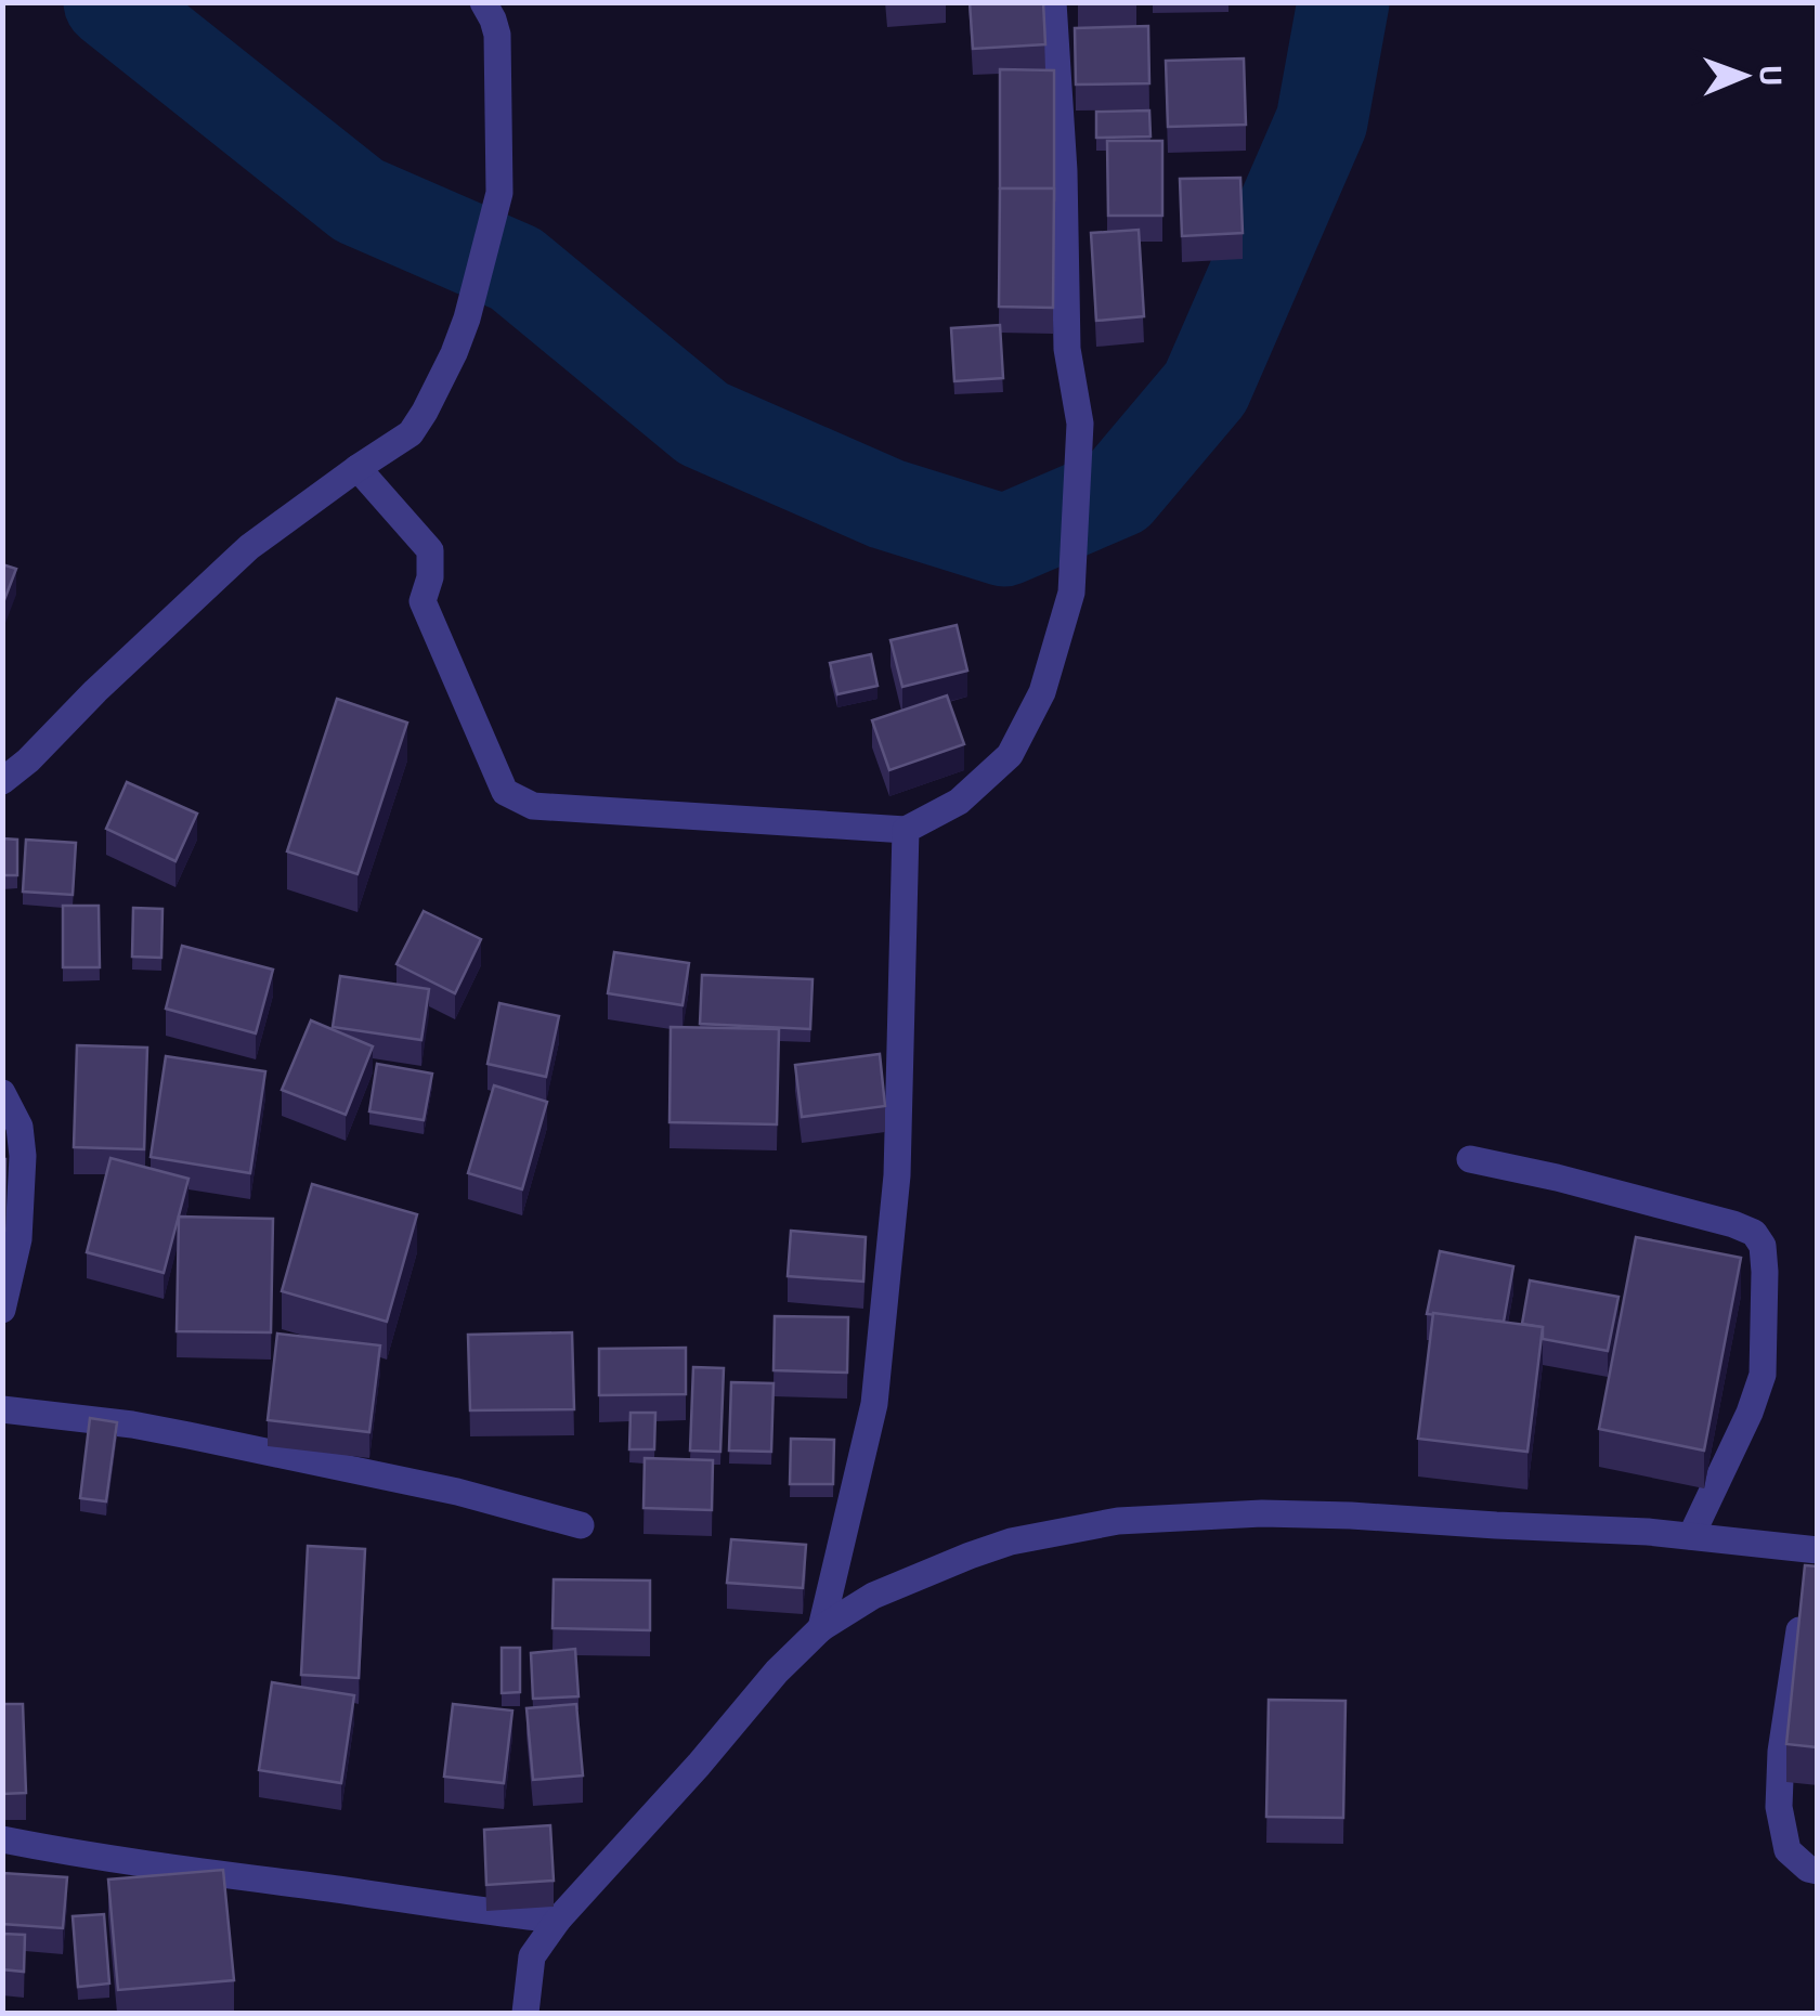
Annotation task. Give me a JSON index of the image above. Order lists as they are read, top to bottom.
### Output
{
  "north": "right"
}
